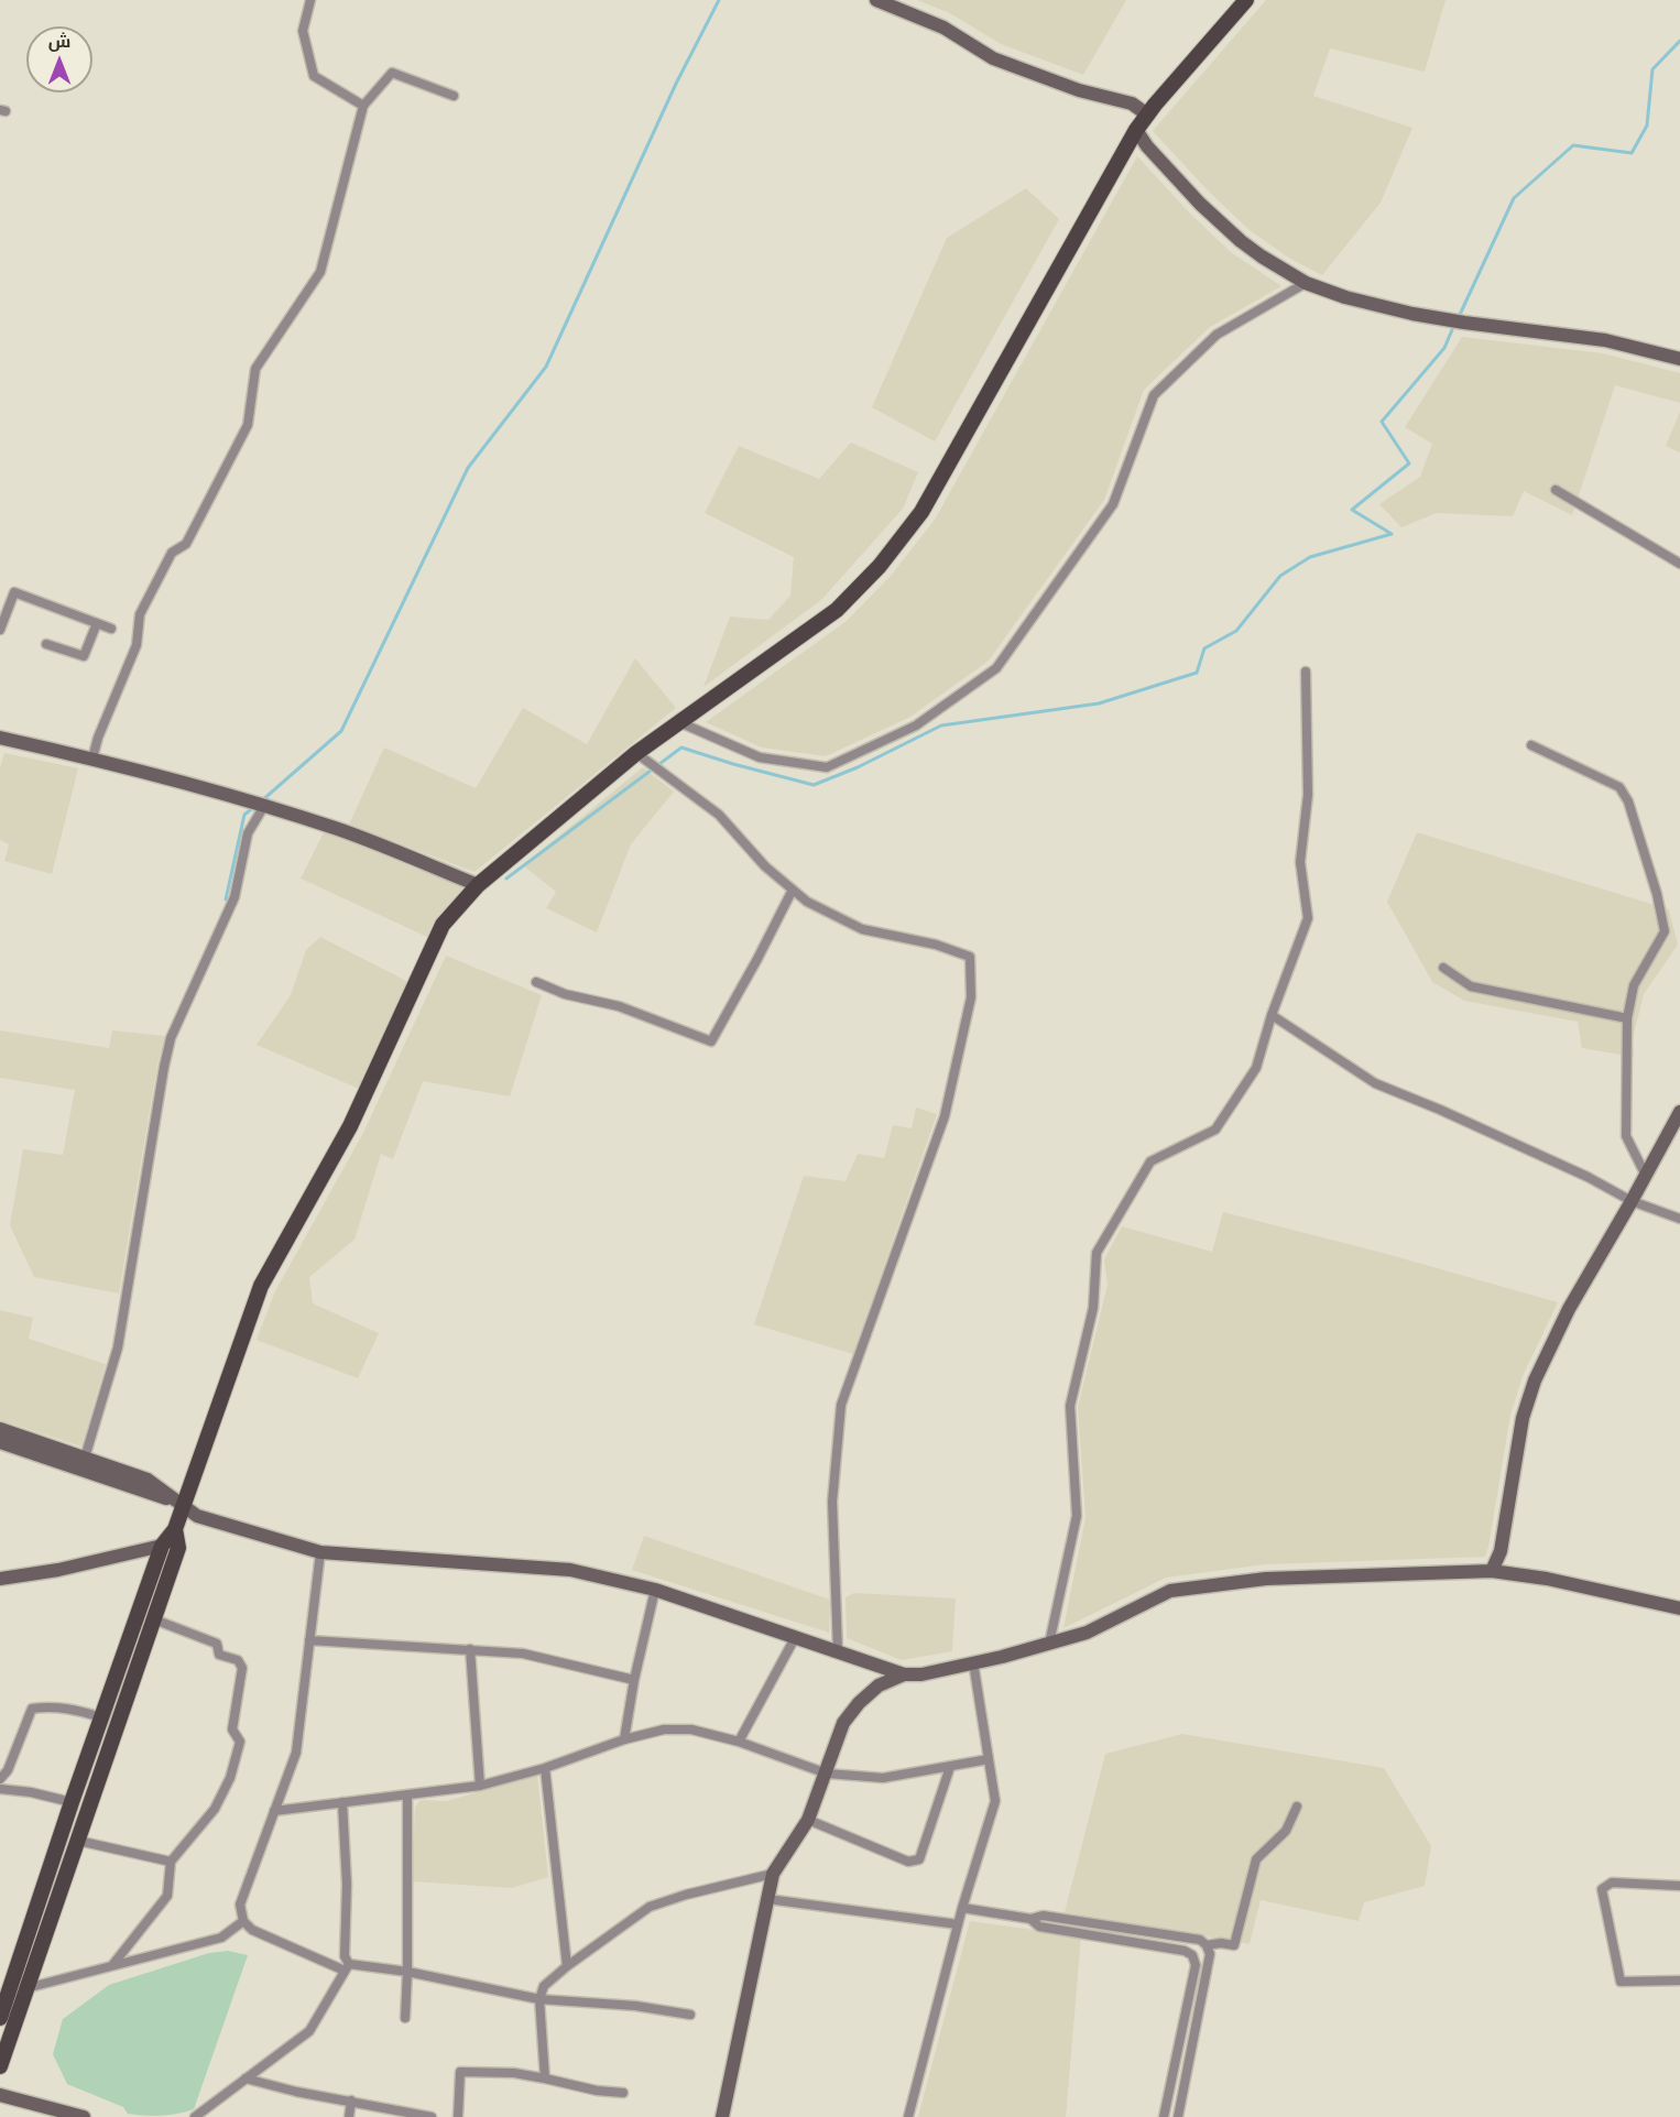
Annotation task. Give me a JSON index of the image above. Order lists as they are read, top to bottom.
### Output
{
  "north": "top"
}
